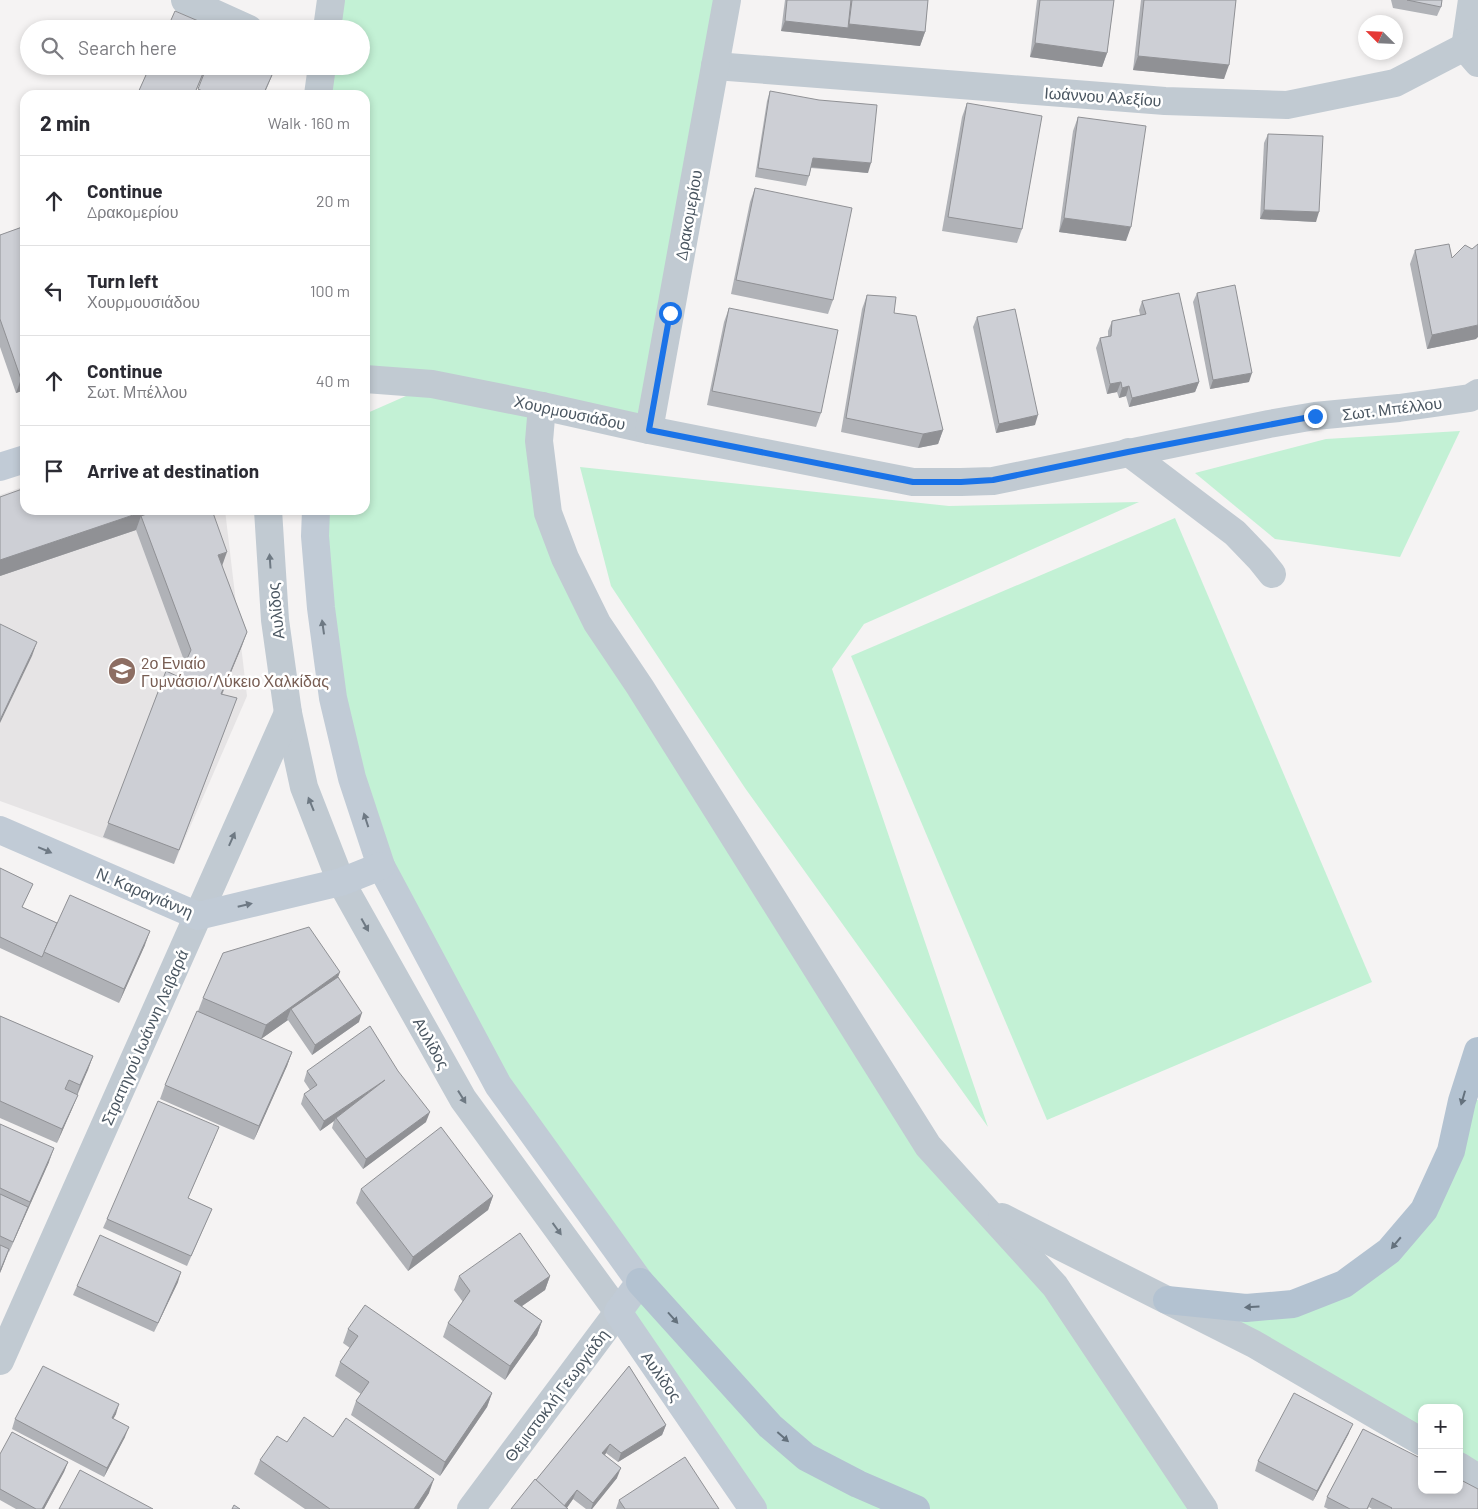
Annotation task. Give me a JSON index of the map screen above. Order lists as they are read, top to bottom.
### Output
{
  "streets": {
    "street": [
      "Ιωάννου Αλεξίου",
      "Δρακομερίου",
      "Σωτ. Μπέλλου",
      "Χουρμουσιάδου",
      "Αυλίδος",
      "Ν. Καραγιάννη",
      "Στρατηγού Ιωάννη Λειβαρά",
      "Θεμιστοκλή Γεωργιάδη"
    ]
  },
  "crossings": [
    ["Ιωάννου Αλεξίου", "Δρακομερίου"],
    ["Δρακομερίου", "Χουρμουσιάδου"],
    ["Σωτ. Μπέλλου", "Χουρμουσιάδου"],
    ["Αυλίδος", "Ν. Καραγιάννη"],
    ["Αυλίδος", "Στρατηγού Ιωάννη Λειβαρά"],
    ["Αυλίδος", "Θεμιστοκλή Γεωργιάδη"],
    ["Ν. Καραγιάννη", "Στρατηγού Ιωάννη Λειβαρά"]
  ],
  "one_way": ["Ν. Καραγιάννη"],
  "places": {
    "school or university": ["2ο Ενιαίο Γυμνάσιο/Λύκειο Χαλκίδας"]
  },
  "north": "top left",
  "page": {
    "search": "Search here",
    "heading": ["2 min", "Walk · 160 m"],
    "list": [
      ["Continue", "Δρακομερίου", "20 m"],
      ["Turn left", "Χουρμουσιάδου", "100 m"],
      ["Continue", "Σωτ. Μπέλλου", "40 m"],
      "Arrive at destination"
    ],
    "map_buttons": ["+", "−"]
  }
}
